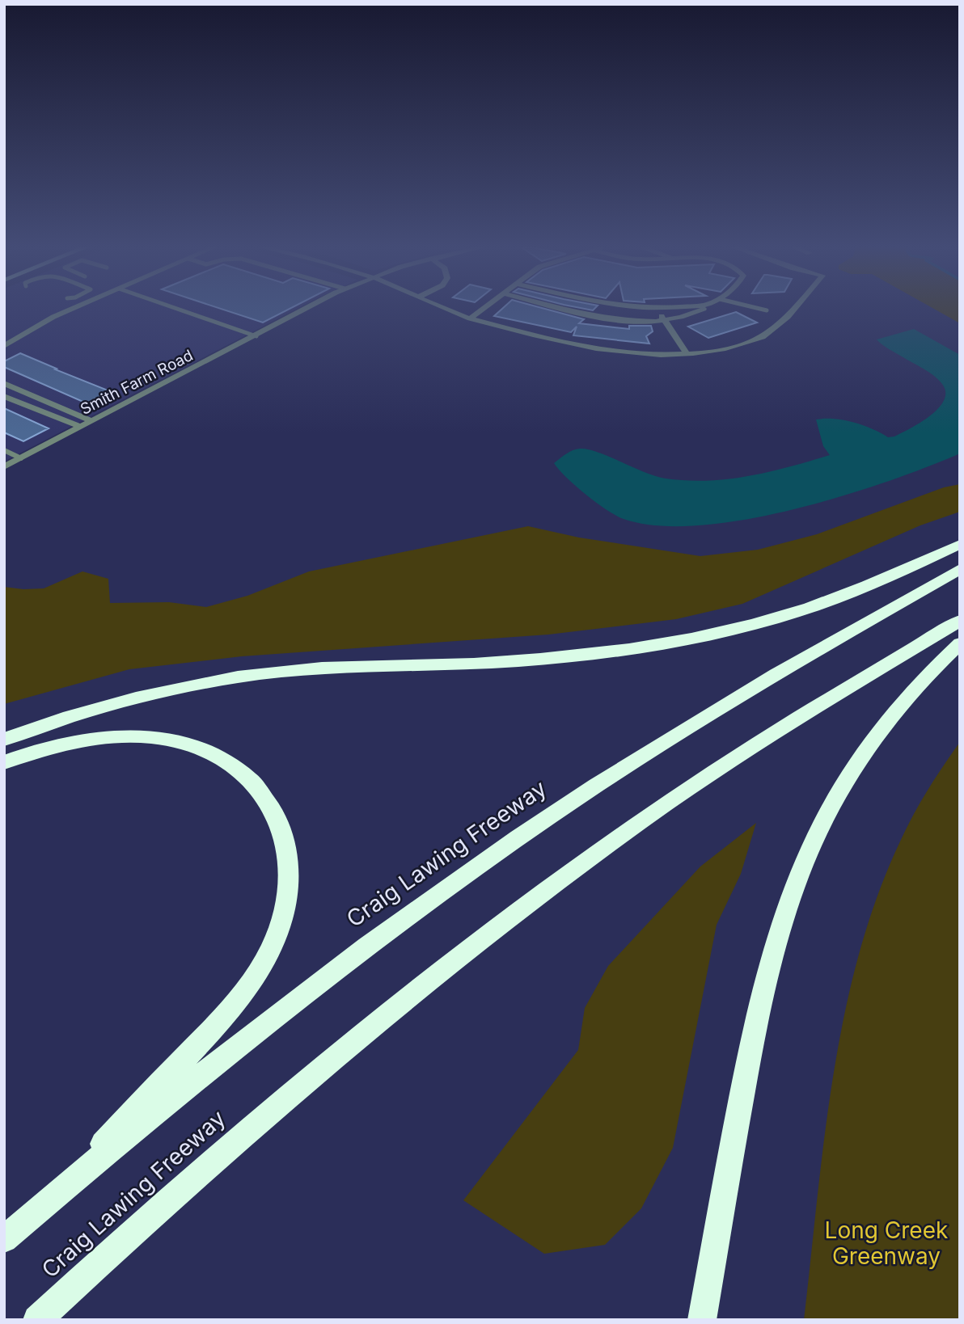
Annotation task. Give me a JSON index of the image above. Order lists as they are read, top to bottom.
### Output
{
  "streets": {
    "highway": ["Craig Lawing Freeway"],
    "street": ["Smith Farm Road"]
  },
  "parks": ["Long Creek Greenway"]
}
